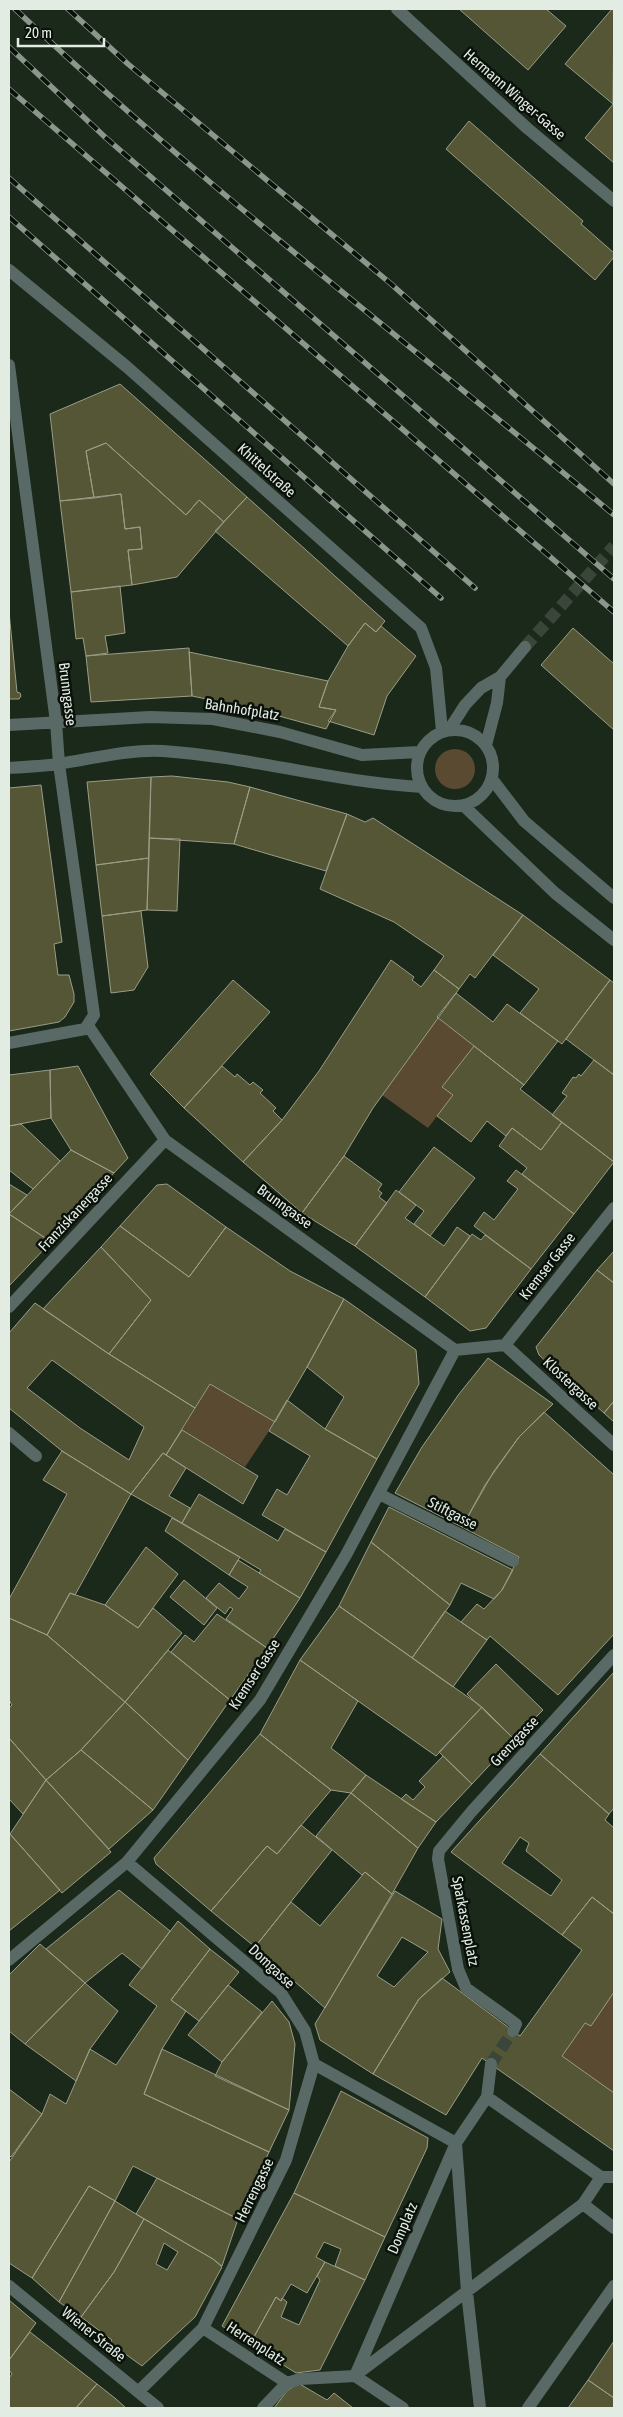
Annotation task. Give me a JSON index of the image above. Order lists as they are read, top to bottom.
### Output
{
  "streets": {
    "street": [
      "Hermann Winger-Gasse",
      "Khittelstraße",
      "Brunngasse",
      "Bahnhofplatz",
      "Franziskanergasse",
      "Kremser Gasse",
      "Klostergasse",
      "Stiftgasse",
      "Grenzgasse",
      "Sparkassenplatz",
      "Domgasse",
      "Herrengasse",
      "Domplatz",
      "Wiener Straße",
      "Herrenplatz"
    ]
  },
  "crossings": [
    ["Khittelstraße", "Bahnhofplatz"],
    ["Brunngasse", "Bahnhofplatz"],
    ["Brunngasse", "Franziskanergasse"],
    ["Brunngasse", "Kremser Gasse"],
    ["Kremser Gasse", "Klostergasse"],
    ["Kremser Gasse", "Stiftgasse"],
    ["Kremser Gasse", "Domgasse"],
    ["Grenzgasse", "Sparkassenplatz"],
    ["Domgasse", "Herrengasse"],
    ["Herrengasse", "Herrenplatz"],
    ["Wiener Straße", "Herrenplatz"]
  ],
  "scale_bar": "20 m"
}
